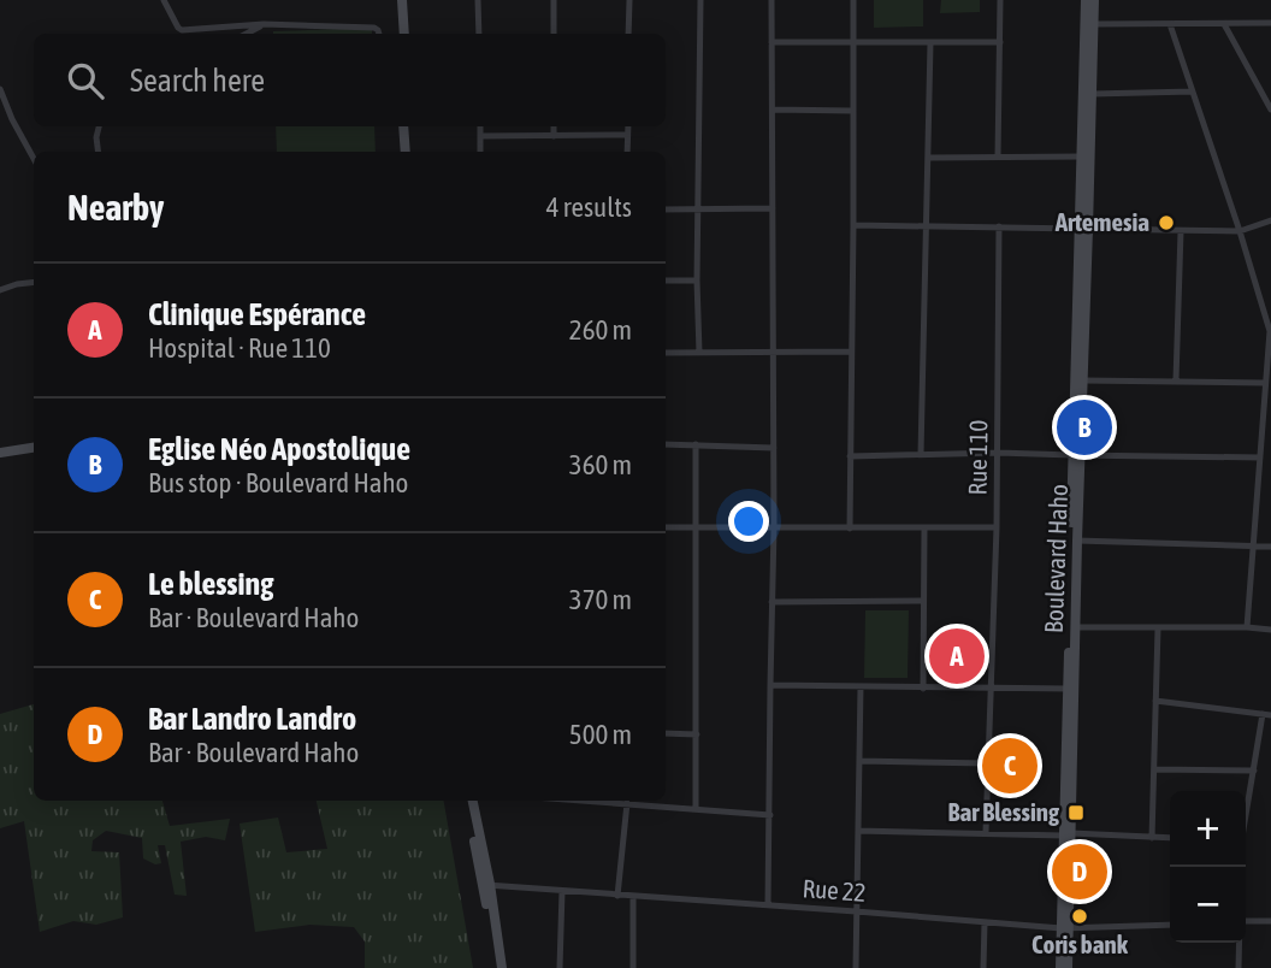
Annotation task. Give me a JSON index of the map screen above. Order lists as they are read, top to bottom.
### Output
{
  "streets": {
    "main road": ["Boulevard Haho"],
    "street": ["Rue 110", "Rue 22"]
  },
  "crossings": [
    ["Boulevard Haho", "Rue 22"]
  ],
  "places": {
    "other": ["Artemesia", "Coris bank"],
    "transit": ["Bar Blessing"]
  },
  "page": {
    "search": "Search here",
    "heading": ["Nearby", "4 results"],
    "list": [
      {
        "mark": "A",
        "name": "Clinique Espérance",
        "note": "Hospital · Rue 110",
        "value": "260 m"
      },
      {
        "mark": "B",
        "name": "Eglise Néo Apostolique",
        "note": "Bus stop · Boulevard Haho",
        "value": "360 m"
      },
      {
        "mark": "C",
        "name": "Le blessing",
        "note": "Bar · Boulevard Haho",
        "value": "370 m"
      },
      {
        "mark": "D",
        "name": "Bar Landro Landro",
        "note": "Bar · Boulevard Haho",
        "value": "500 m"
      }
    ],
    "pins": [
      "B",
      "A",
      "C",
      "D"
    ],
    "map_buttons": ["+", "−"]
  }
}
